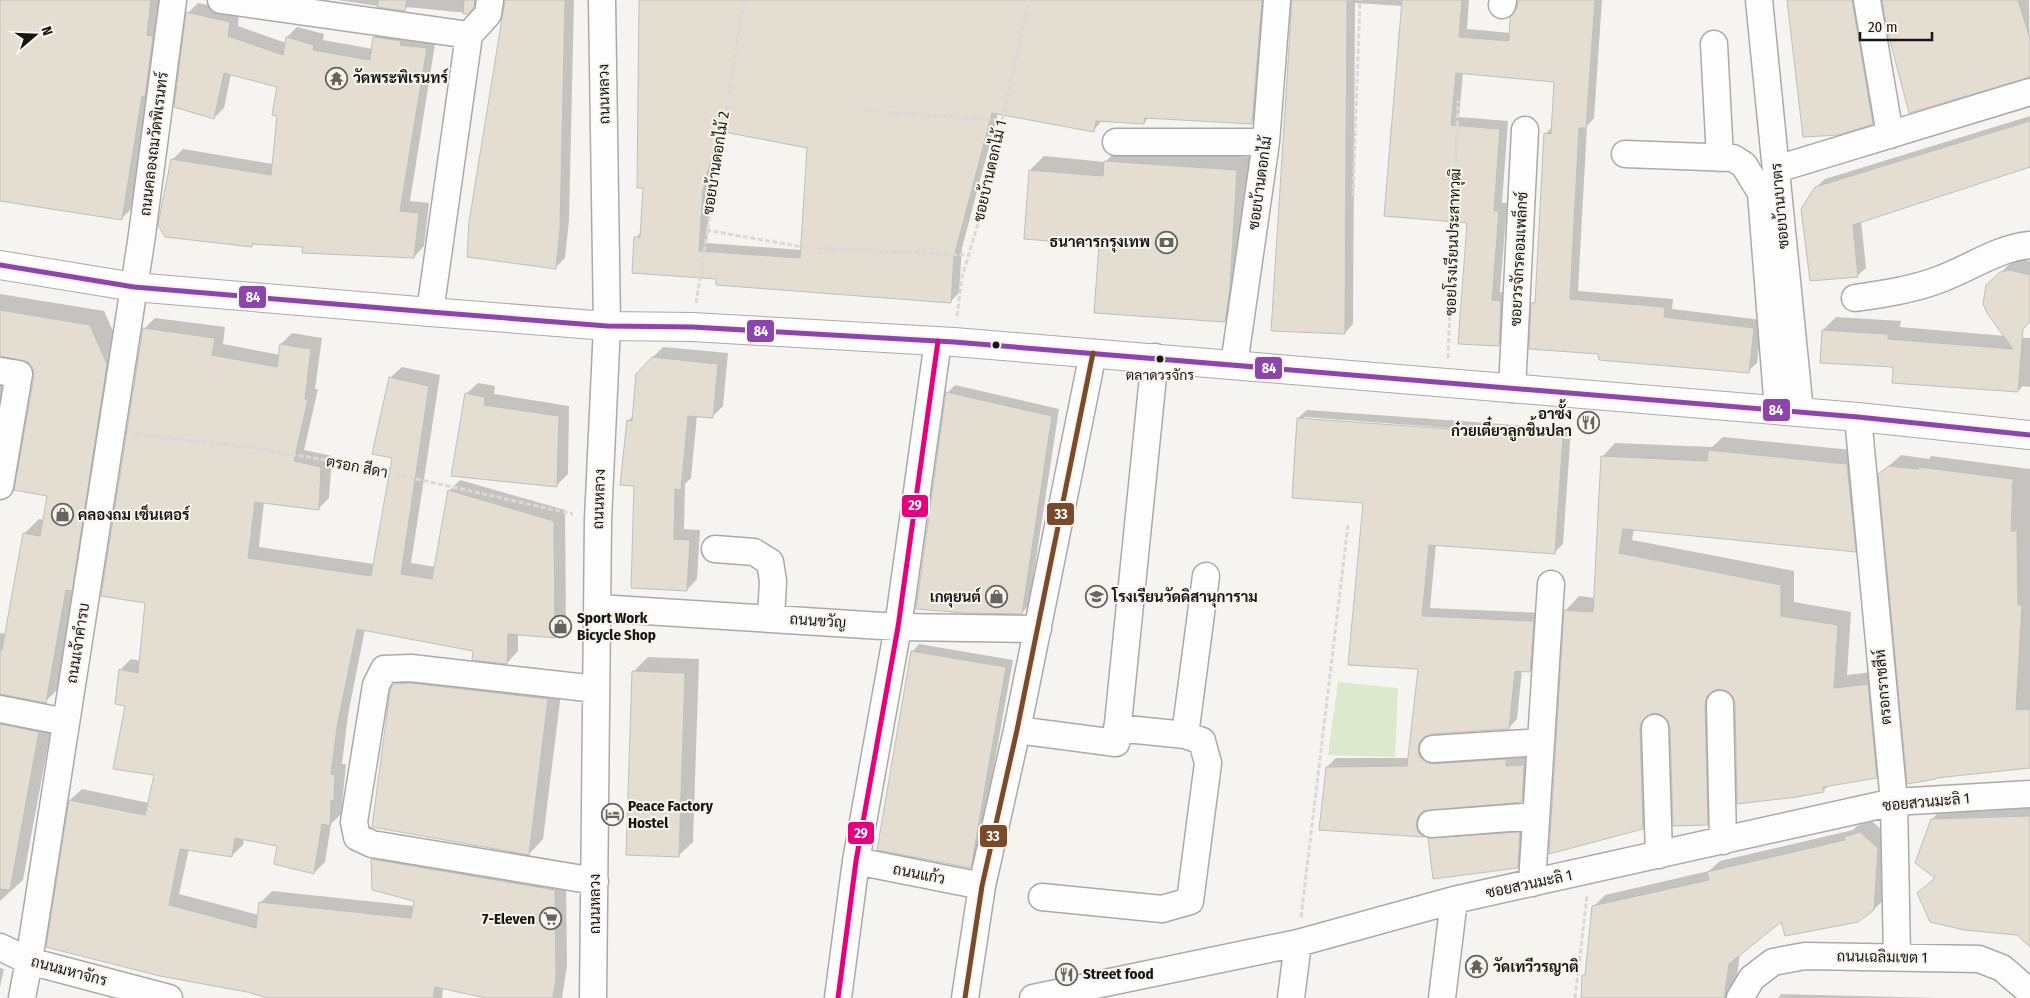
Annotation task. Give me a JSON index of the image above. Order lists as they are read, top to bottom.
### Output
{
  "streets": {
    "street": [
      "ถนนหลวง",
      "ถนนคลองถมวัดพิเรนทร์",
      "ซอยบ้านดอกไม้",
      "ซอยบ้านบาตร",
      "ซอยวรจักรคอมเพล็กซ์",
      "ถนนขวัญ",
      "ถนนเจ้าคำรบ",
      "ตรอกราชสีห์",
      "ซอยสวนมะลิ 1",
      "ถนนแก้ว",
      "ถนนเฉลิมเขต 1",
      "ถนนมหาจักร"
    ],
    "path": [
      "ซอยบ้านดอกไม้ 2",
      "ซอยบ้านดอกไม้ 1",
      "ซอยโรงเรียนประสาทวุฒิ",
      "ตรอก สีดา"
    ]
  },
  "crossings": [
    ["ถนนหลวง", "ตรอก สีดา"],
    ["ถนนหลวง", "ถนนขวัญ"],
    ["ถนนคลองถมวัดพิเรนทร์", "ถนนเจ้าคำรบ"],
    ["ตรอก สีดา", "ถนนเจ้าคำรบ"],
    ["ถนนเจ้าคำรบ", "ถนนมหาจักร"],
    ["ตรอกราชสีห์", "ซอยสวนมะลิ 1"],
    ["ตรอกราชสีห์", "ถนนเฉลิมเขต 1"]
  ],
  "places": {
    "temple": ["วัดพระพิเรนทร์", "วัดเทวีวรญาติ"],
    "bank": ["ธนาคารกรุงเทพ"],
    "other": ["ตลาดวรจักร"],
    "restaurant": ["อาซั้ง ก๋วยเตี๋ยวลูกชิ้นปลา", "Street food"],
    "shop": ["คลองถม เซ็นเตอร์", "เกตุยนต์", "Sport Work Bicycle Shop"],
    "school or university": ["โรงเรียนวัดดิสานุการาม"],
    "hotel": ["Peace Factory Hostel"],
    "supermarket": ["7-Eleven"]
  },
  "lines": ["transit line 84", "transit line 29", "transit line 33"],
  "scale_bar": "20 m",
  "north": "right"
}
